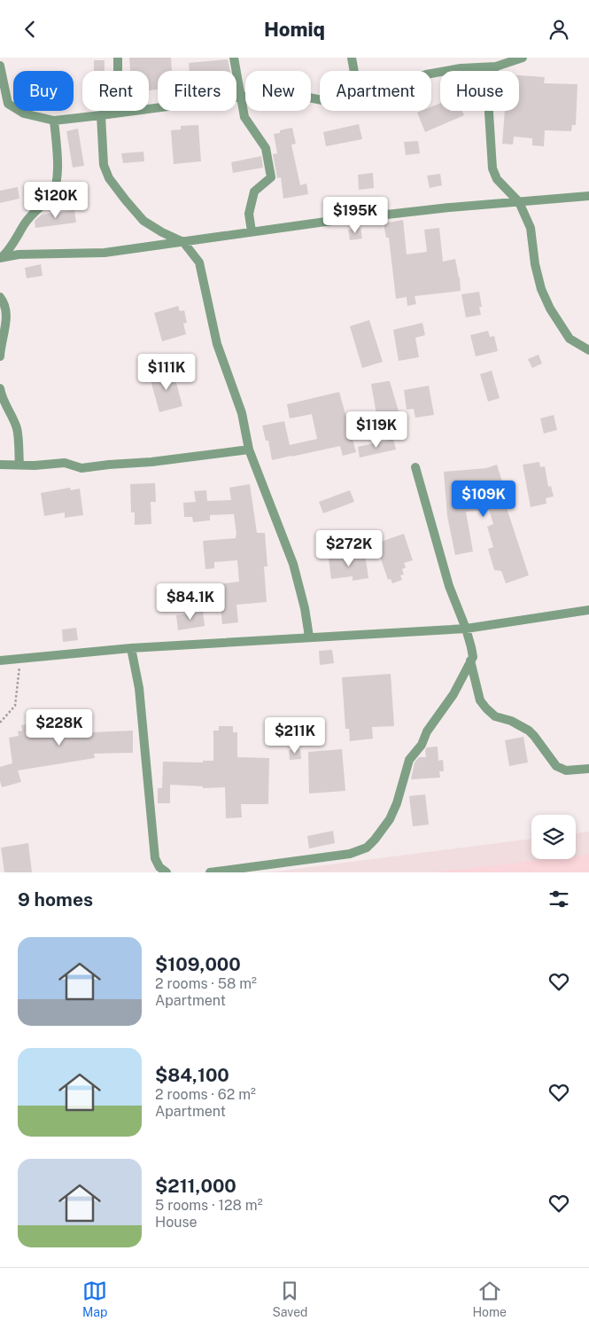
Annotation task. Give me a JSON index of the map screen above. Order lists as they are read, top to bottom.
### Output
{
  "page": {
    "header": "Homiq",
    "chip": [
      "Buy",
      "Rent",
      "Filters",
      "New",
      "Apartment",
      "House"
    ],
    "price": [
      "$120K",
      "$195K",
      "$111K",
      "$119K",
      "$109K",
      "$272K",
      "$84.1K",
      "$228K",
      "$211K"
    ],
    "heading": "9 homes",
    "list": [
      {
        "name": "$109,000",
        "note": "2 rooms · 58 m² · Apartment"
      },
      {
        "name": "$84,100",
        "note": "2 rooms · 62 m² · Apartment"
      },
      {
        "name": "$211,000",
        "note": "5 rooms · 128 m² · House"
      }
    ],
    "tabs": ["Map", "Saved", "Home"]
  }
}
